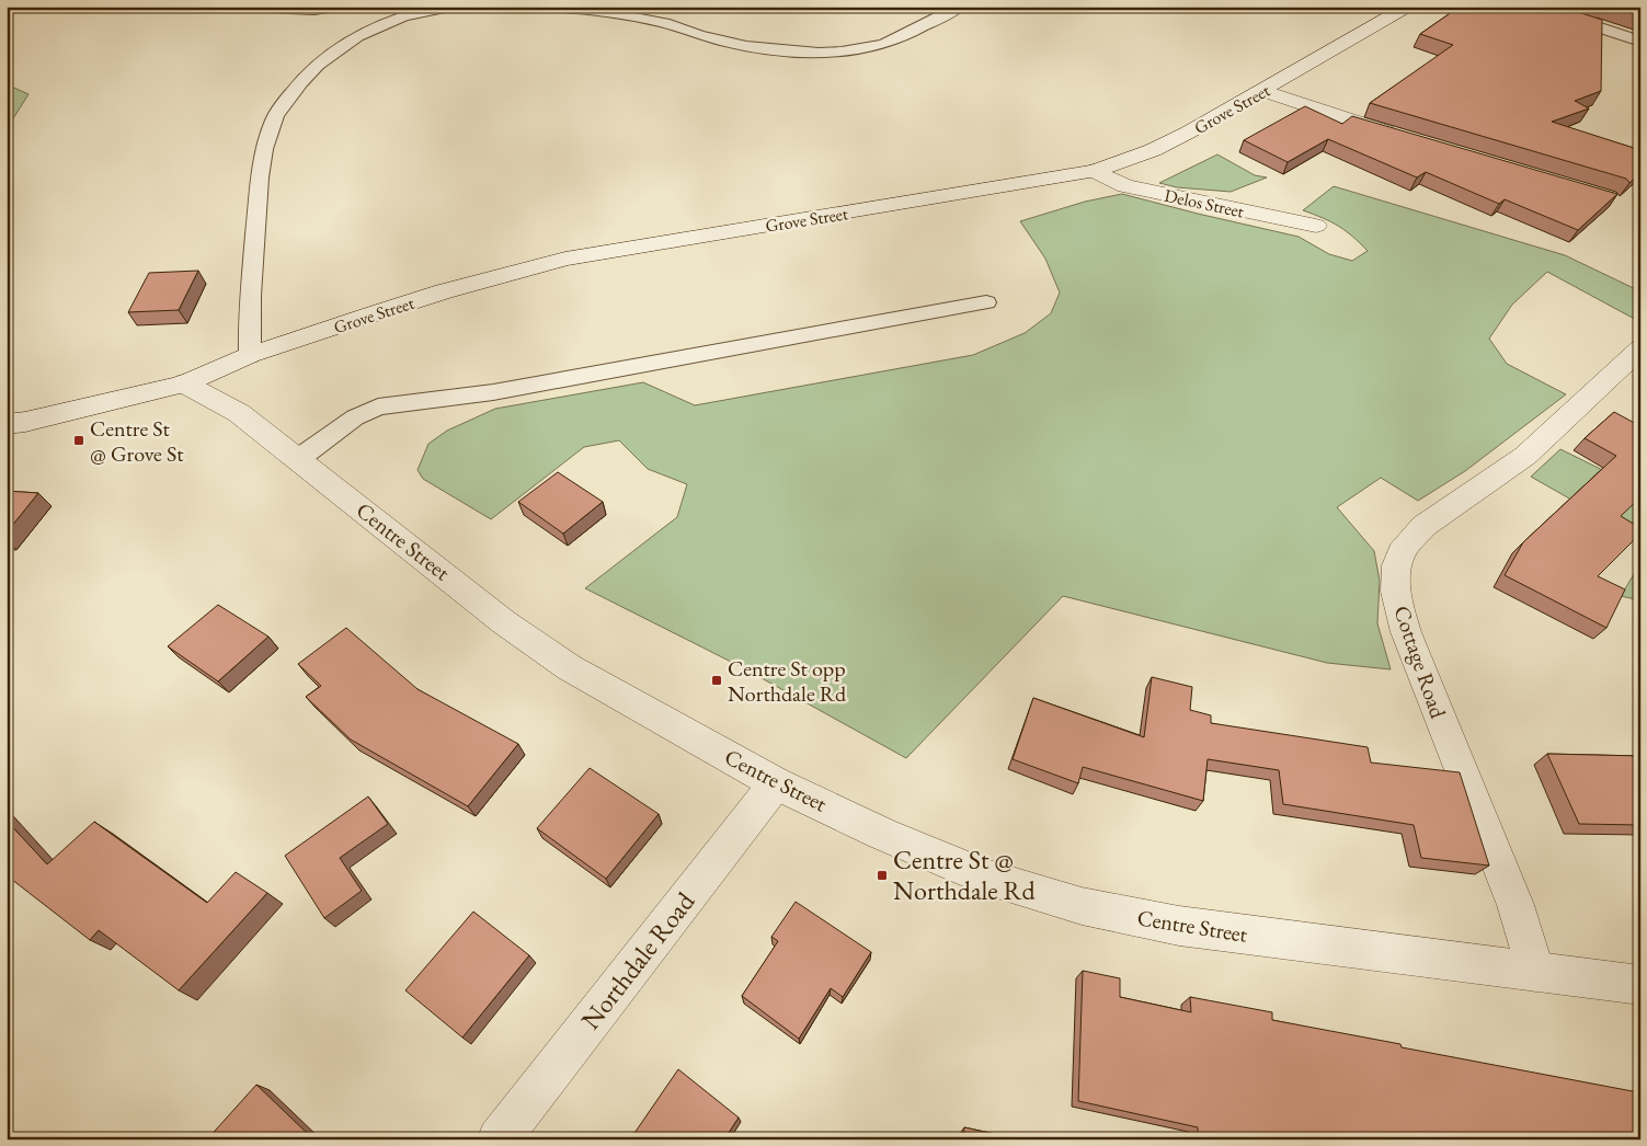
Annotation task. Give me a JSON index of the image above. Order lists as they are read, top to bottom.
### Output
{
  "streets": {
    "street": [
      "Grove Street",
      "Delos Street",
      "Centre Street",
      "Cottage Road",
      "Northdale Road"
    ]
  },
  "crossings": [
    ["Grove Street", "Delos Street"],
    ["Grove Street", "Centre Street"],
    ["Centre Street", "Cottage Road"],
    ["Centre Street", "Northdale Road"]
  ],
  "places": {
    "transit": ["Centre St @ Grove St", "Centre St opp Northdale Rd", "Centre St @ Northdale Rd"]
  }
}
